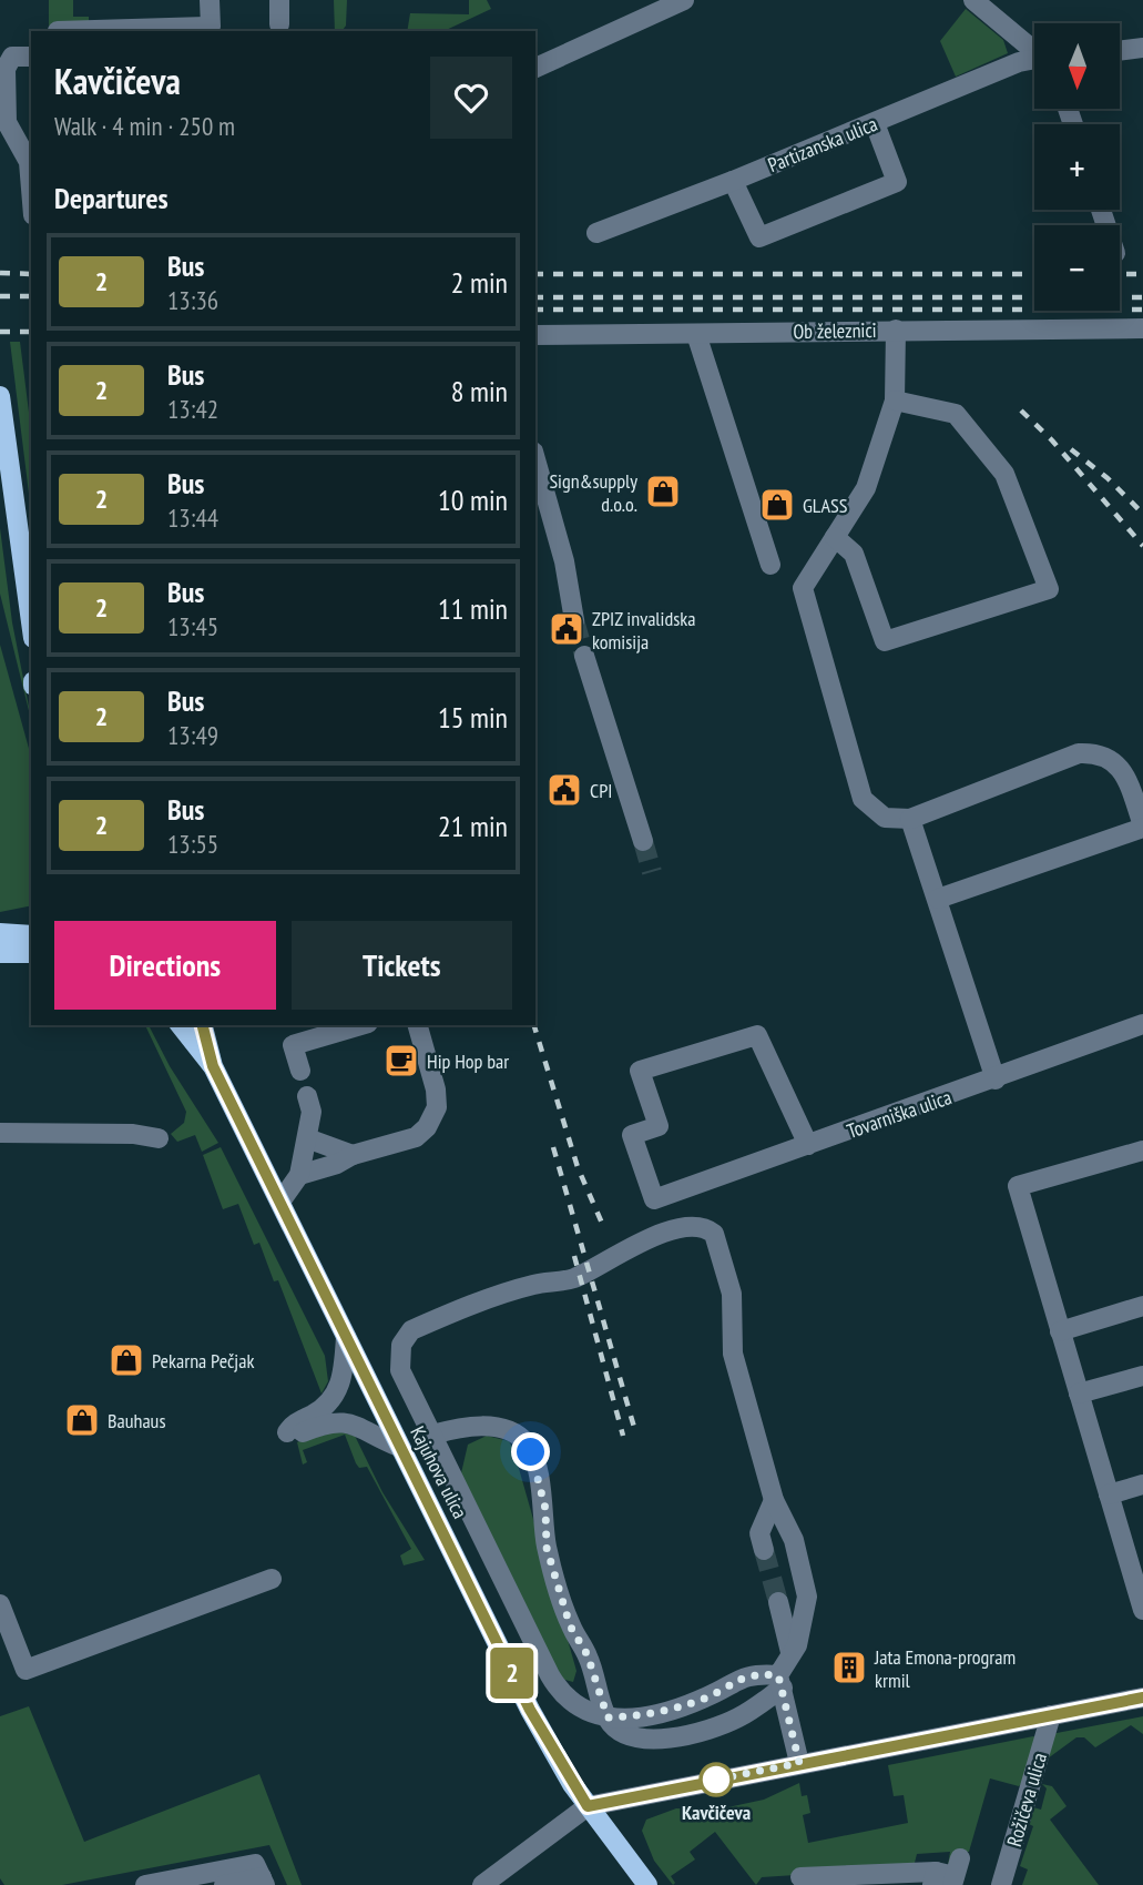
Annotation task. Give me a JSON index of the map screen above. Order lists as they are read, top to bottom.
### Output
{
  "streets": {
    "main road": ["Kajuhova ulica"],
    "street": [
      "Partizanska ulica",
      "Ob železnici",
      "Tovarniška ulica",
      "Rožičeva ulica"
    ]
  },
  "places": {
    "shop": [
      "Sign&supply d.o.o.",
      "GLASS",
      "Pekarna Pečjak",
      "Bauhaus"
    ],
    "public building": ["ZPIZ invalidska komisija", "CPI"],
    "cafe": ["Hip Hop bar"],
    "building": ["Jata Emona-program krmil"],
    "other": ["Kavčičeva"]
  },
  "lines": ["bus line 2"],
  "north": "bottom",
  "page": {
    "on_map": "2",
    "map_buttons": ["+", "−"],
    "heading": [
      ["Kavčičeva", "Walk · 4 min · 250 m"],
      "Departures"
    ],
    "list": [
      {
        "mark": "2",
        "name": "Bus",
        "note": "13:36",
        "value": "2 min"
      },
      {
        "mark": "2",
        "name": "Bus",
        "note": "13:42",
        "value": "8 min"
      },
      {
        "mark": "2",
        "name": "Bus",
        "note": "13:44",
        "value": "10 min"
      },
      {
        "mark": "2",
        "name": "Bus",
        "note": "13:45",
        "value": "11 min"
      },
      {
        "mark": "2",
        "name": "Bus",
        "note": "13:49",
        "value": "15 min"
      },
      {
        "mark": "2",
        "name": "Bus",
        "note": "13:55",
        "value": "21 min"
      }
    ],
    "buttons": ["Directions", "Tickets"]
  }
}
